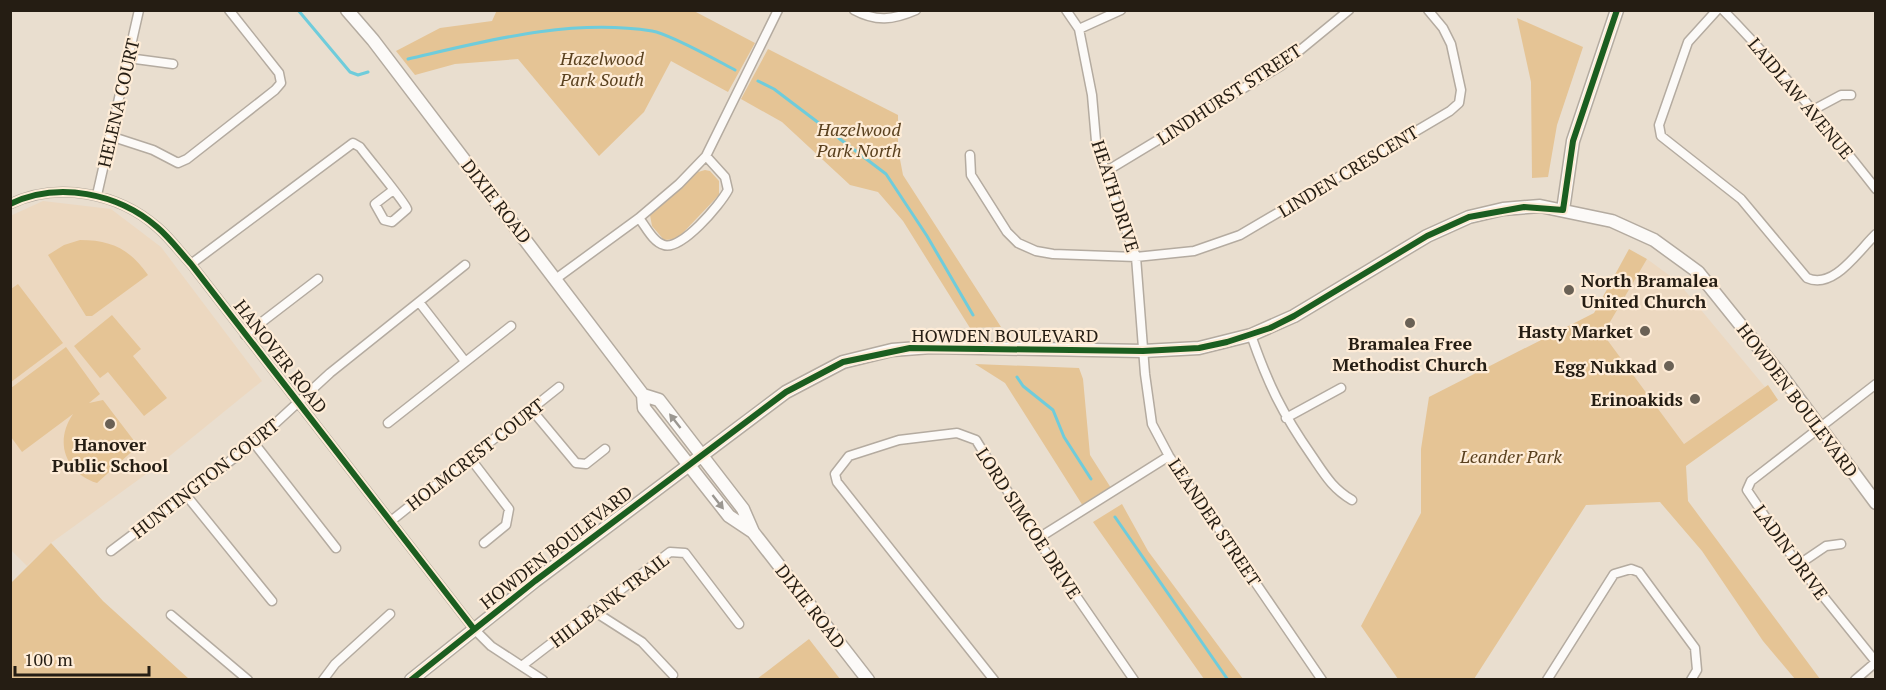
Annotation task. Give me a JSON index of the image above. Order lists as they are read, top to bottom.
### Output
{
  "streets": {
    "street": [
      "LINDHURST STREET",
      "LAIDLAW AVENUE",
      "HELENA COURT",
      "LINDEN CRESCENT",
      "HEATH DRIVE",
      "DIXIE ROAD",
      "HOWDEN BOULEVARD",
      "HANOVER ROAD",
      "HOLMCREST COURT",
      "HUNTINGTON COURT",
      "LEANDER STREET",
      "LORD SIMCOE DRIVE",
      "LADIN DRIVE",
      "HILLBANK TRAIL"
    ]
  },
  "crossings": [
    ["LINDHURST STREET", "HEATH DRIVE"],
    ["HELENA COURT", "HANOVER ROAD"],
    ["LINDEN CRESCENT", "HEATH DRIVE"],
    ["HEATH DRIVE", "HOWDEN BOULEVARD"],
    ["HEATH DRIVE", "LEANDER STREET"],
    ["DIXIE ROAD", "HOWDEN BOULEVARD"],
    ["HOWDEN BOULEVARD", "HANOVER ROAD"],
    ["HOWDEN BOULEVARD", "LEANDER STREET"],
    ["HOWDEN BOULEVARD", "LADIN DRIVE"],
    ["HANOVER ROAD", "HOLMCREST COURT"],
    ["HANOVER ROAD", "HUNTINGTON COURT"],
    ["HANOVER ROAD", "HILLBANK TRAIL"]
  ],
  "parks": ["Hazelwood Park South", "Hazelwood Park North", "Leander Park"],
  "places": [
    "North Bramalea United Church",
    "Bramalea Free Methodist Church",
    "Hasty Market",
    "Egg Nukkad",
    "Erinoakids",
    "Hanover Public School"
  ],
  "scale_bar": "100 m"
}
